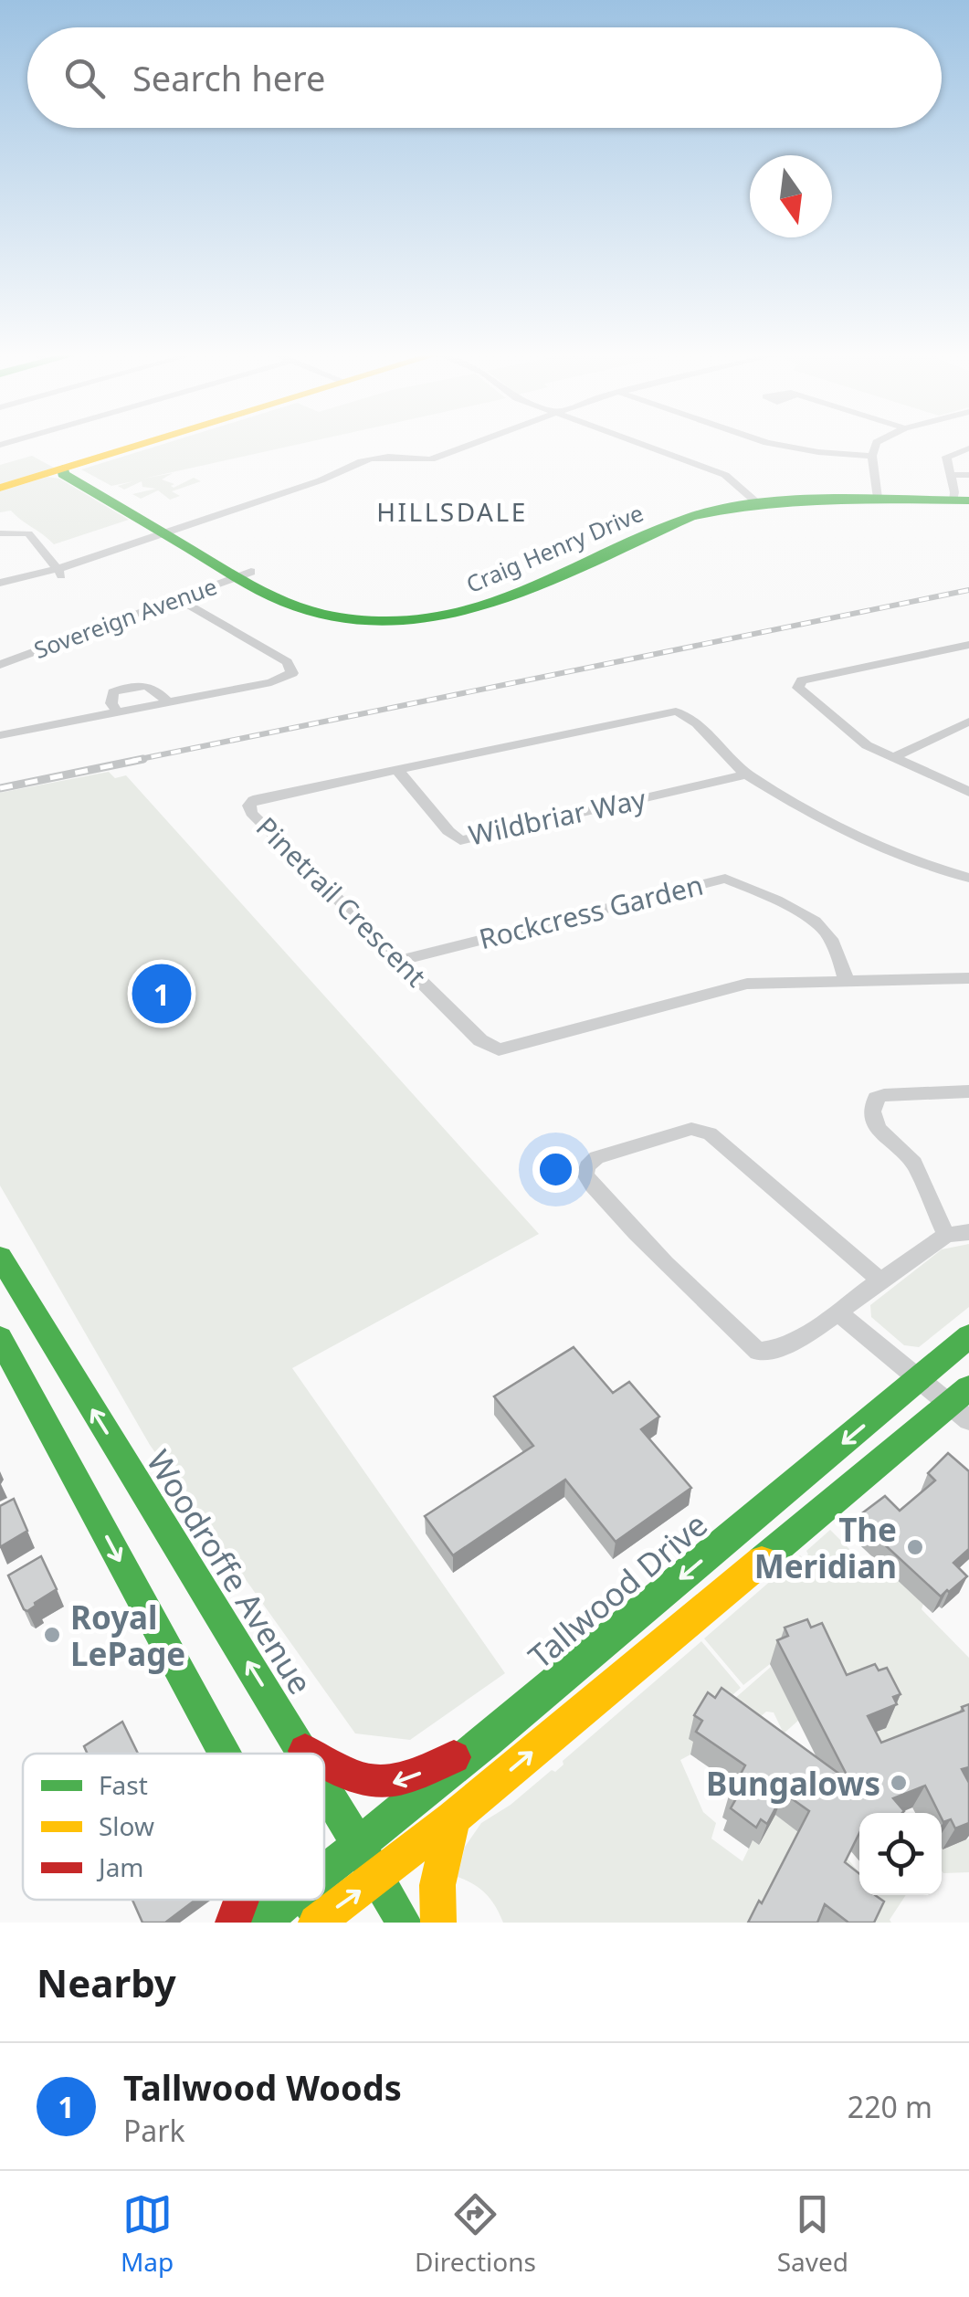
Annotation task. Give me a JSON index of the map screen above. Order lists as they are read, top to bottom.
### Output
{
  "streets": {
    "street": [
      "Craig Henry Drive",
      "Sovereign Avenue",
      "Wildbriar Way",
      "Pinetrail Crescent",
      "Rockcress Garden",
      "Woodroffe Avenue",
      "Tallwood Drive"
    ]
  },
  "crossings": [
    ["Craig Henry Drive", "Sovereign Avenue"],
    ["Wildbriar Way", "Pinetrail Crescent"],
    ["Pinetrail Crescent", "Rockcress Garden"],
    ["Woodroffe Avenue", "Tallwood Drive"]
  ],
  "districts": ["HILLSDALE"],
  "places": ["The Meridian", "Royal LePage", "Bungalows"],
  "legend": ["Fast", "Slow", "Jam"],
  "north": "bottom",
  "page": {
    "search": "Search here",
    "pins": "1",
    "heading": "Nearby",
    "list": [
      {
        "mark": "1",
        "name": "Tallwood Woods",
        "note": "Park",
        "value": "220 m"
      }
    ],
    "nav": ["Map", "Directions", "Saved"]
  }
}
